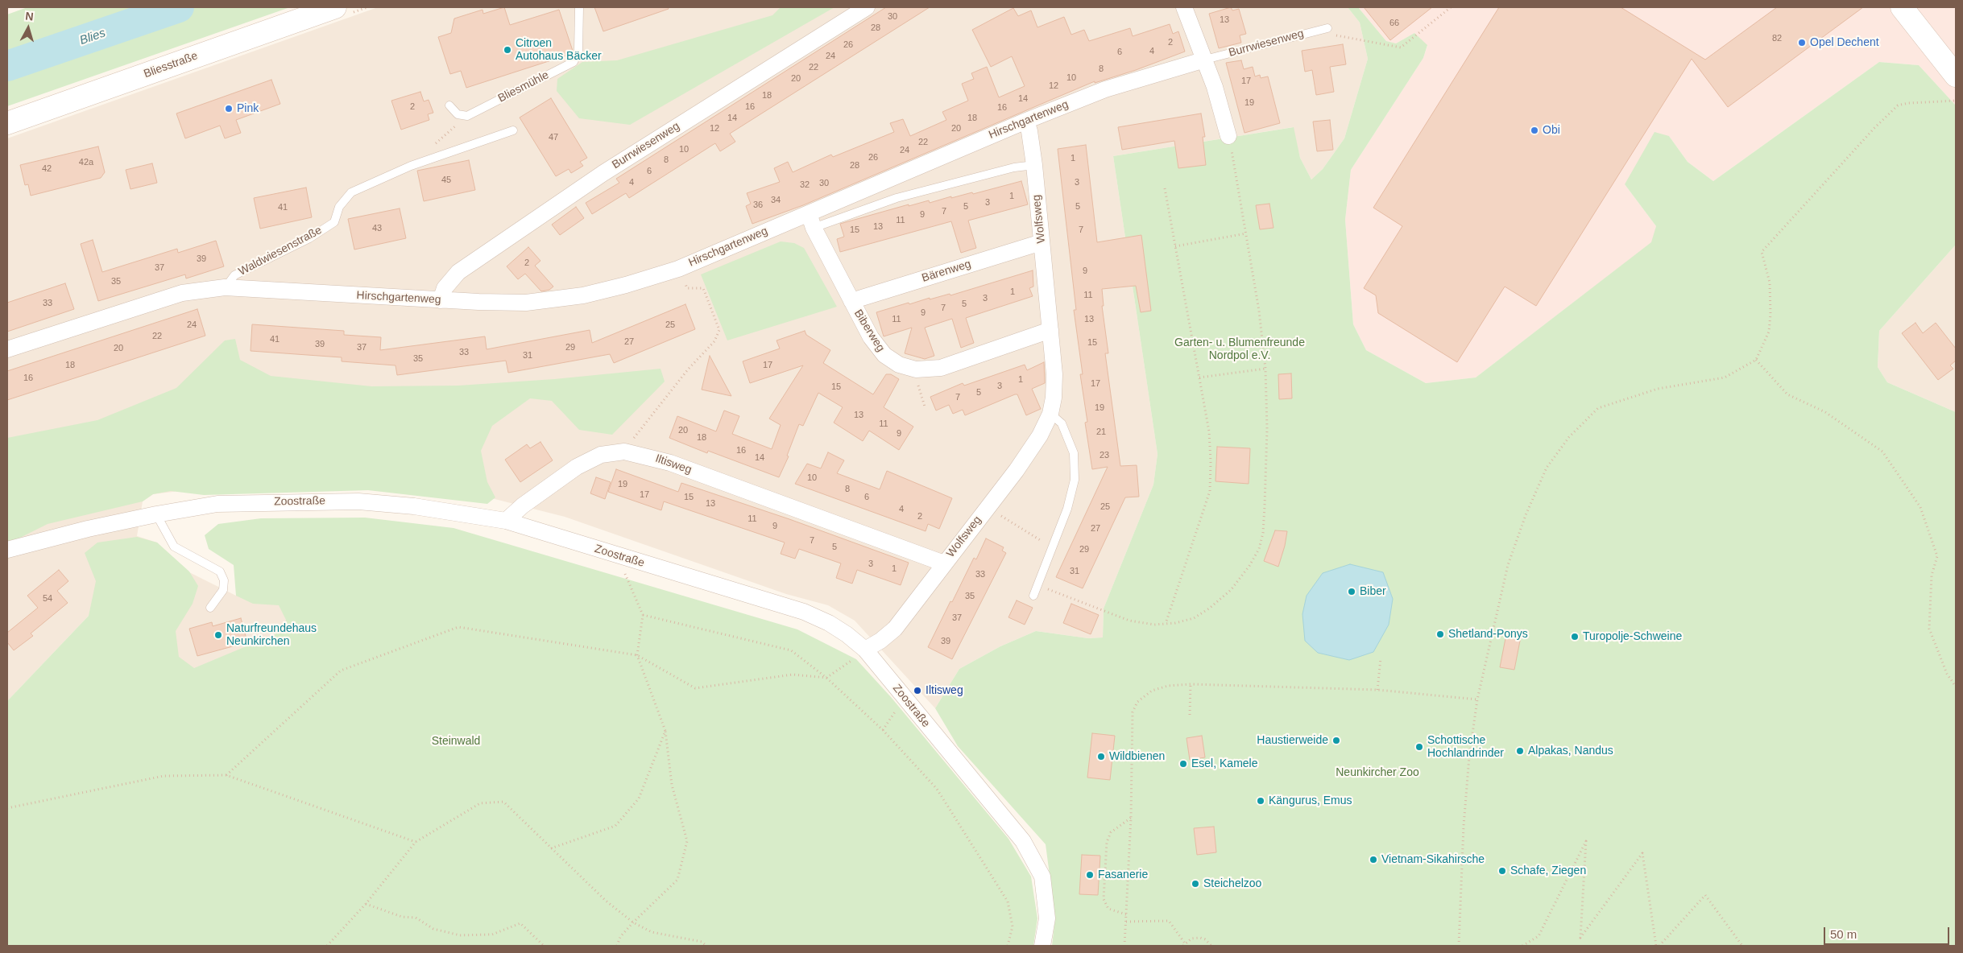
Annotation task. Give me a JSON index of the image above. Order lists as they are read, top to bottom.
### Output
{
  "streets": {
    "main road": ["Bliesstraße"],
    "street": [
      "Burrwiesenweg",
      "Hirschgartenweg",
      "Wolfsweg",
      "Bärenweg",
      "Biberweg",
      "Iltisweg",
      "Zoostraße"
    ],
    "lane": ["Bliesmühle", "Waldwiesenstraße"]
  },
  "crossings": [
    ["Burrwiesenweg", "Hirschgartenweg"],
    ["Hirschgartenweg", "Wolfsweg"],
    ["Hirschgartenweg", "Waldwiesenstraße"],
    ["Hirschgartenweg", "Biberweg"],
    ["Wolfsweg", "Bärenweg"],
    ["Wolfsweg", "Biberweg"],
    ["Wolfsweg", "Iltisweg"],
    ["Wolfsweg", "Zoostraße"],
    ["Bärenweg", "Biberweg"],
    ["Iltisweg", "Zoostraße"]
  ],
  "water": ["Blies"],
  "parks": ["Garten- u. Blumenfreunde Nordpol e.V.", "Steinwald", "Neunkircher Zoo"],
  "places": [
    "Opel Dechent",
    "Citroen Autohaus Bäcker",
    "Pink",
    "Obi",
    "Biber",
    "Shetland-Ponys",
    "Naturfreundehaus Neunkirchen",
    "Turopolje-Schweine",
    "Iltisweg",
    "Haustierweide",
    "Schottische Hochlandrinder",
    "Alpakas, Nandus",
    "Wildbienen",
    "Esel, Kamele",
    "Kängurus, Emus",
    "Vietnam-Sikahirsche",
    "Schafe, Ziegen",
    "Fasanerie",
    "Steichelzoo"
  ],
  "house_numbers": [
    "30",
    "13",
    "66",
    "28",
    "82",
    "2",
    "26",
    "4",
    "6",
    "24",
    "22",
    "8",
    "10",
    "20",
    "17",
    "12",
    "18",
    "14",
    "19",
    "2",
    "16",
    "16",
    "14",
    "18",
    "12",
    "20",
    "47",
    "22",
    "10",
    "24",
    "26",
    "1",
    "8",
    "42a",
    "28",
    "42",
    "6",
    "45",
    "4",
    "3",
    "30",
    "32",
    "1",
    "34",
    "3",
    "36",
    "5",
    "5",
    "41",
    "7",
    "9",
    "11",
    "13",
    "43",
    "15",
    "7",
    "39",
    "2",
    "37",
    "9",
    "35",
    "1",
    "11",
    "3",
    "33",
    "5",
    "7",
    "9",
    "11",
    "13",
    "24",
    "25",
    "22",
    "41",
    "27",
    "15",
    "39",
    "37",
    "29",
    "20",
    "33",
    "31",
    "35",
    "18",
    "17",
    "16",
    "1",
    "17",
    "3",
    "15",
    "5",
    "7",
    "19",
    "13",
    "11",
    "20",
    "21",
    "9",
    "18",
    "16",
    "23",
    "14",
    "10",
    "19",
    "8",
    "17",
    "15",
    "6",
    "13",
    "25",
    "4",
    "2",
    "11",
    "9",
    "27",
    "7",
    "5",
    "29",
    "3",
    "1",
    "31",
    "33",
    "35",
    "54",
    "37",
    "39"
  ],
  "scale_bar": "50 m",
  "north": "top"
}
